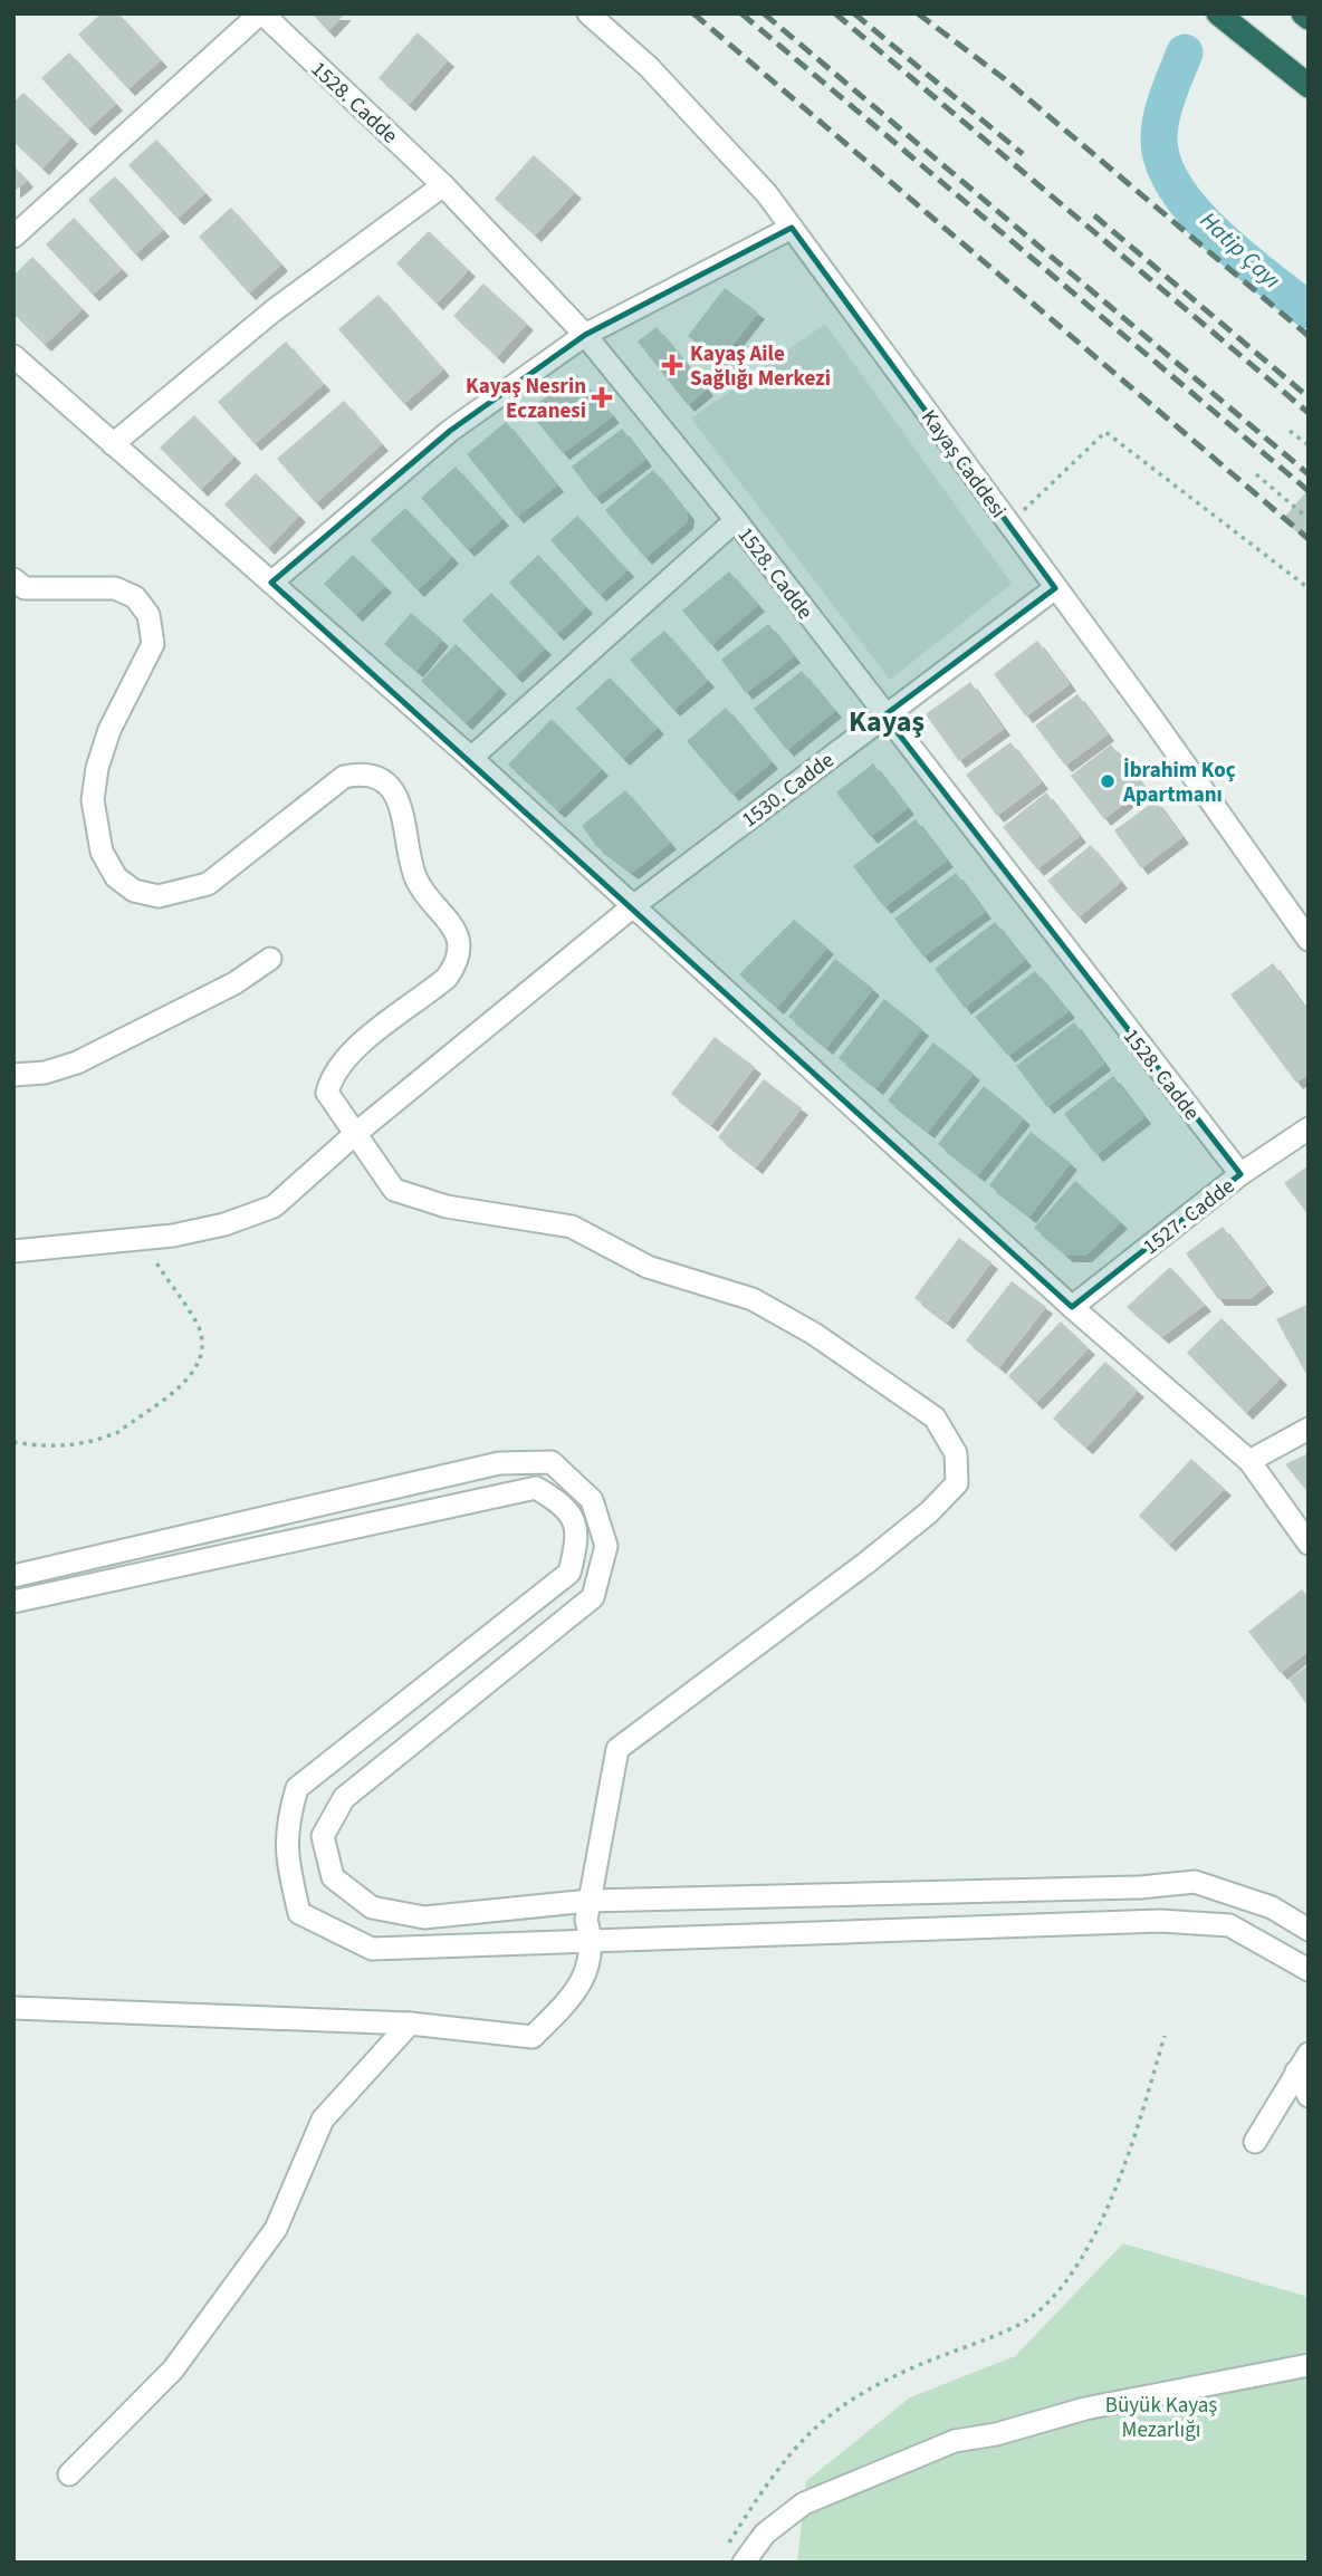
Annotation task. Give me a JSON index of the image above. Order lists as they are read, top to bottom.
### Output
{
  "streets": {
    "street": [
      "1528. Cadde",
      "Kayaş Caddesi",
      "1530. Cadde",
      "1527. Cadde"
    ]
  },
  "crossings": [
    ["1528. Cadde", "1530. Cadde"],
    ["1528. Cadde", "1527. Cadde"],
    ["Kayaş Caddesi", "1530. Cadde"]
  ],
  "districts": ["Kayaş"],
  "water": ["Hatip Çayı"],
  "parks": ["Büyük Kayaş Mezarlığı"],
  "places": {
    "health": ["Kayaş Aile Sağlığı Merkezi", "Kayaş Nesrin Eczanesi"],
    "other": ["İbrahim Koç Apartmanı"]
  }
}
